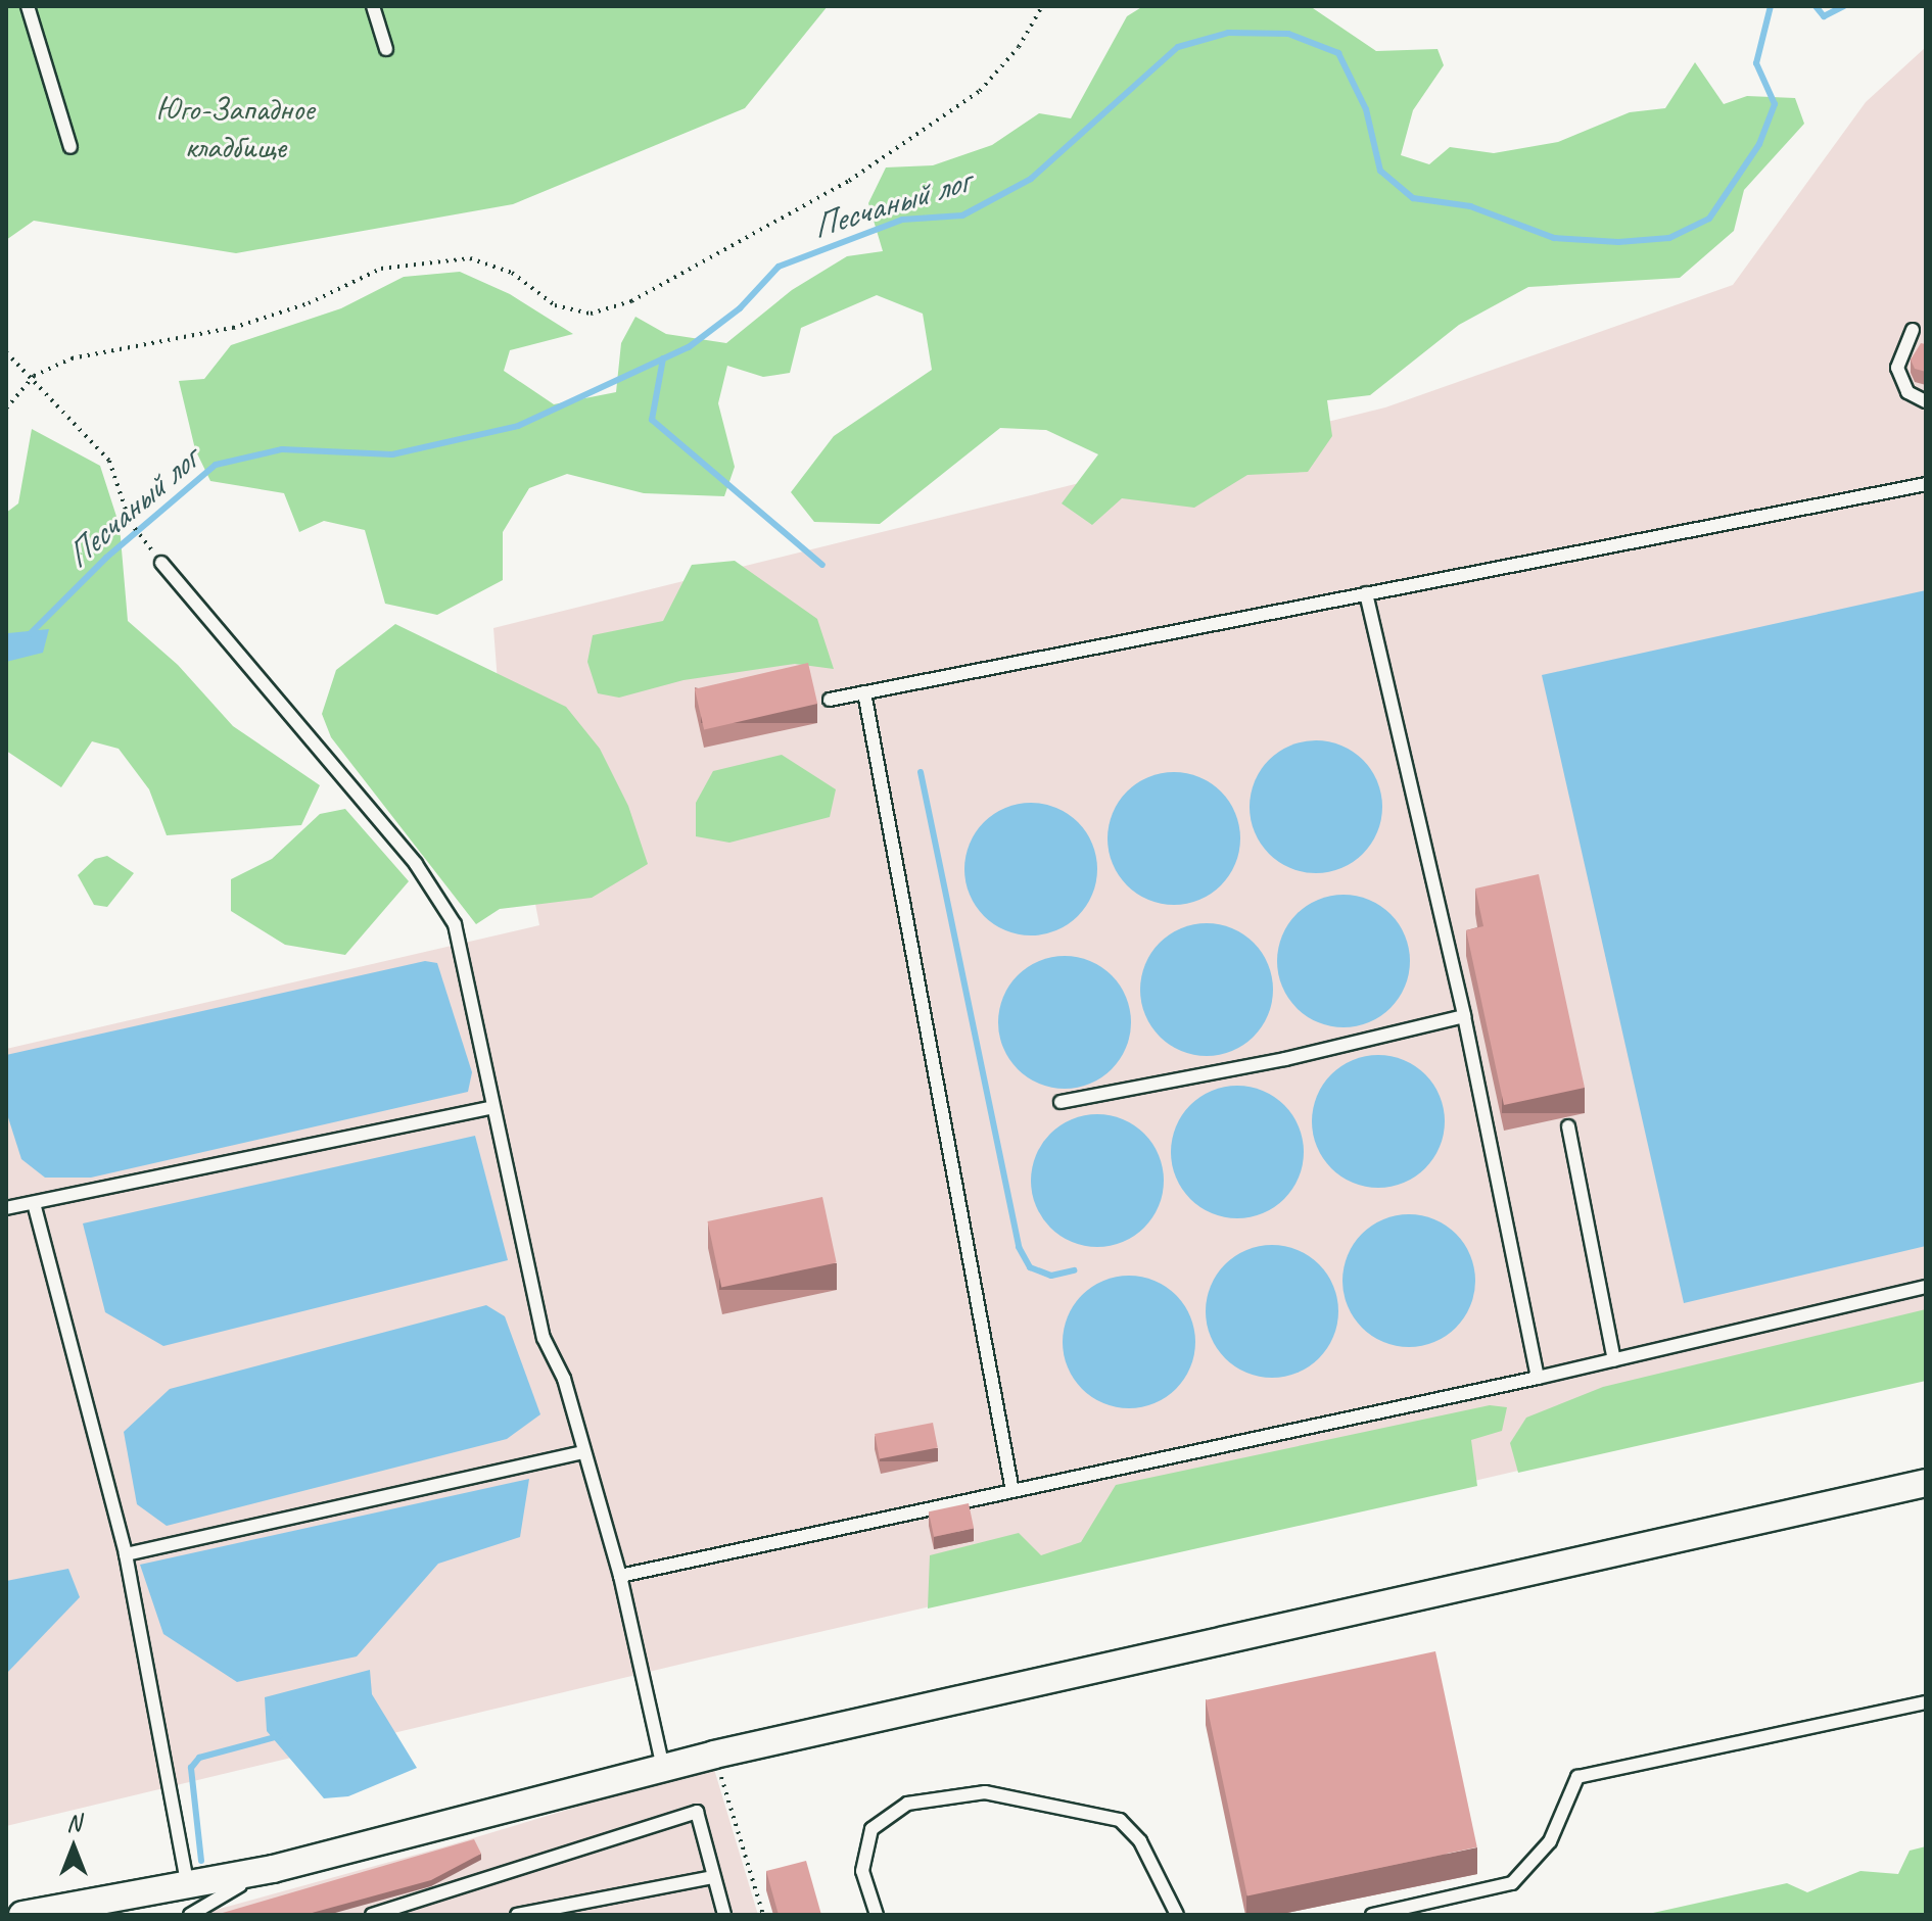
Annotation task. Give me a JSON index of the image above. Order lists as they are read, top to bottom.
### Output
{
  "water": ["Песчаный лог"],
  "parks": ["Юго-Западное кладбище"],
  "north": "top"
}
